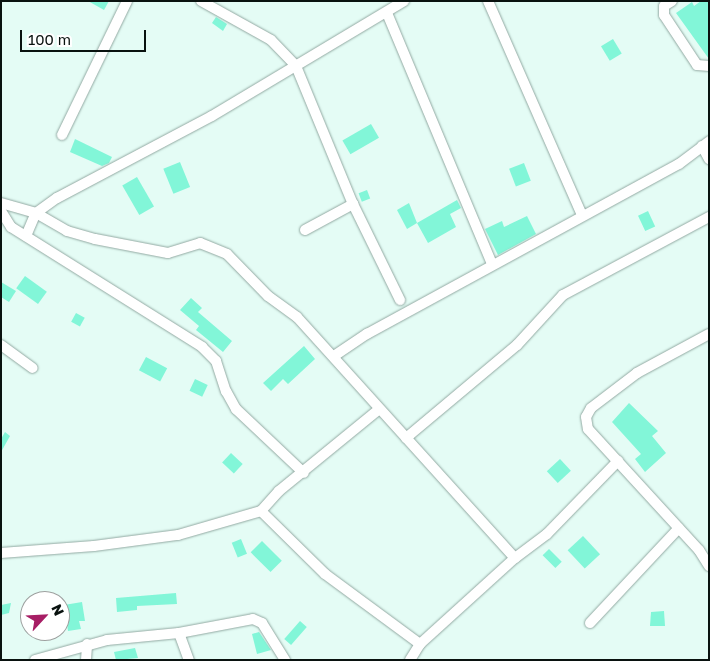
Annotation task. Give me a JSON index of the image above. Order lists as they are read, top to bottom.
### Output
{
  "scale_bar": "100 m",
  "north": "top right"
}
